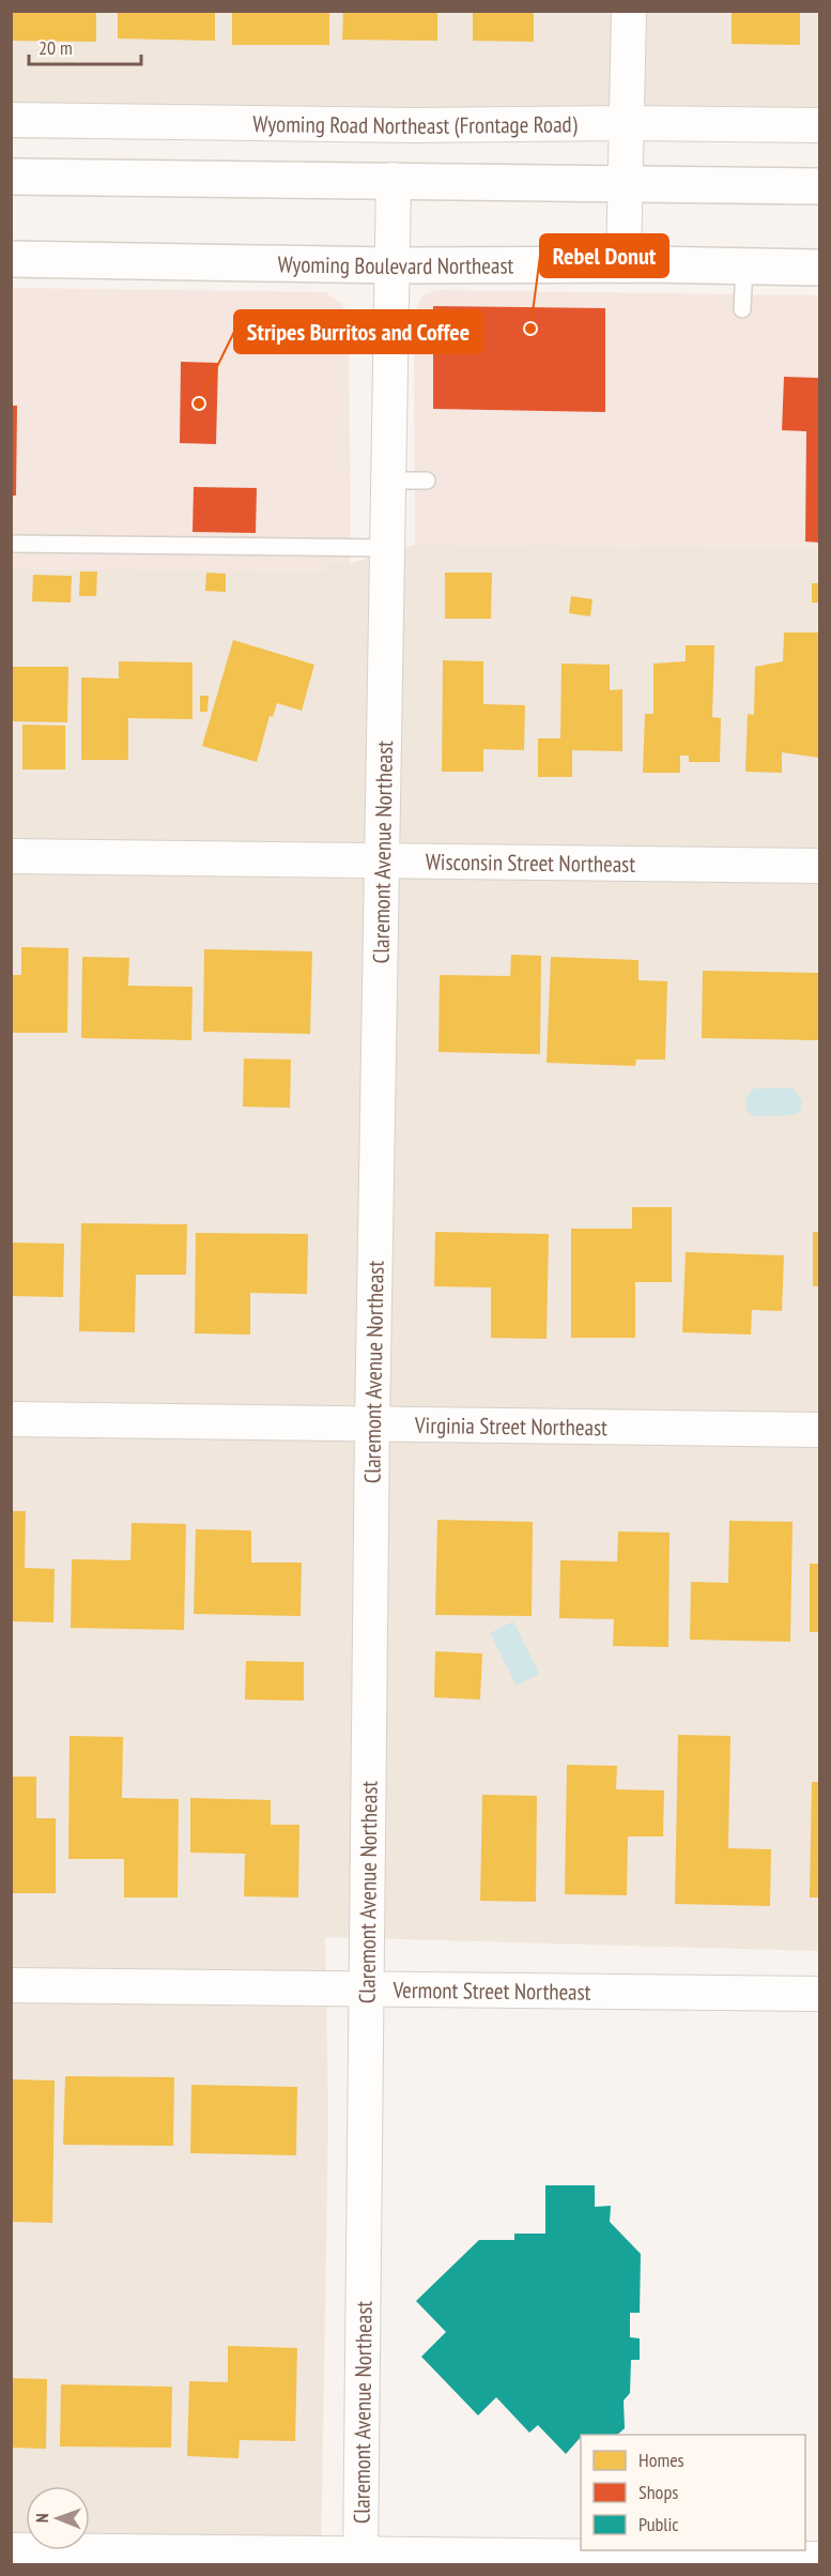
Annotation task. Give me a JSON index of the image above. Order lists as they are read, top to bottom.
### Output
{
  "streets": {
    "main road": ["Wyoming Boulevard Northeast"],
    "street": [
      "Wyoming Road Northeast (Frontage Road)",
      "Claremont Avenue Northeast",
      "Wisconsin Street Northeast",
      "Virginia Street Northeast",
      "Vermont Street Northeast"
    ]
  },
  "crossings": [
    ["Wyoming Boulevard Northeast", "Claremont Avenue Northeast"],
    ["Claremont Avenue Northeast", "Wisconsin Street Northeast"],
    ["Claremont Avenue Northeast", "Virginia Street Northeast"],
    ["Claremont Avenue Northeast", "Vermont Street Northeast"]
  ],
  "places": ["Rebel Donut", "Stripes Burritos and Coffee"],
  "legend": ["Homes", "Shops", "Public"],
  "scale_bar": "20 m",
  "north": "left"
}
